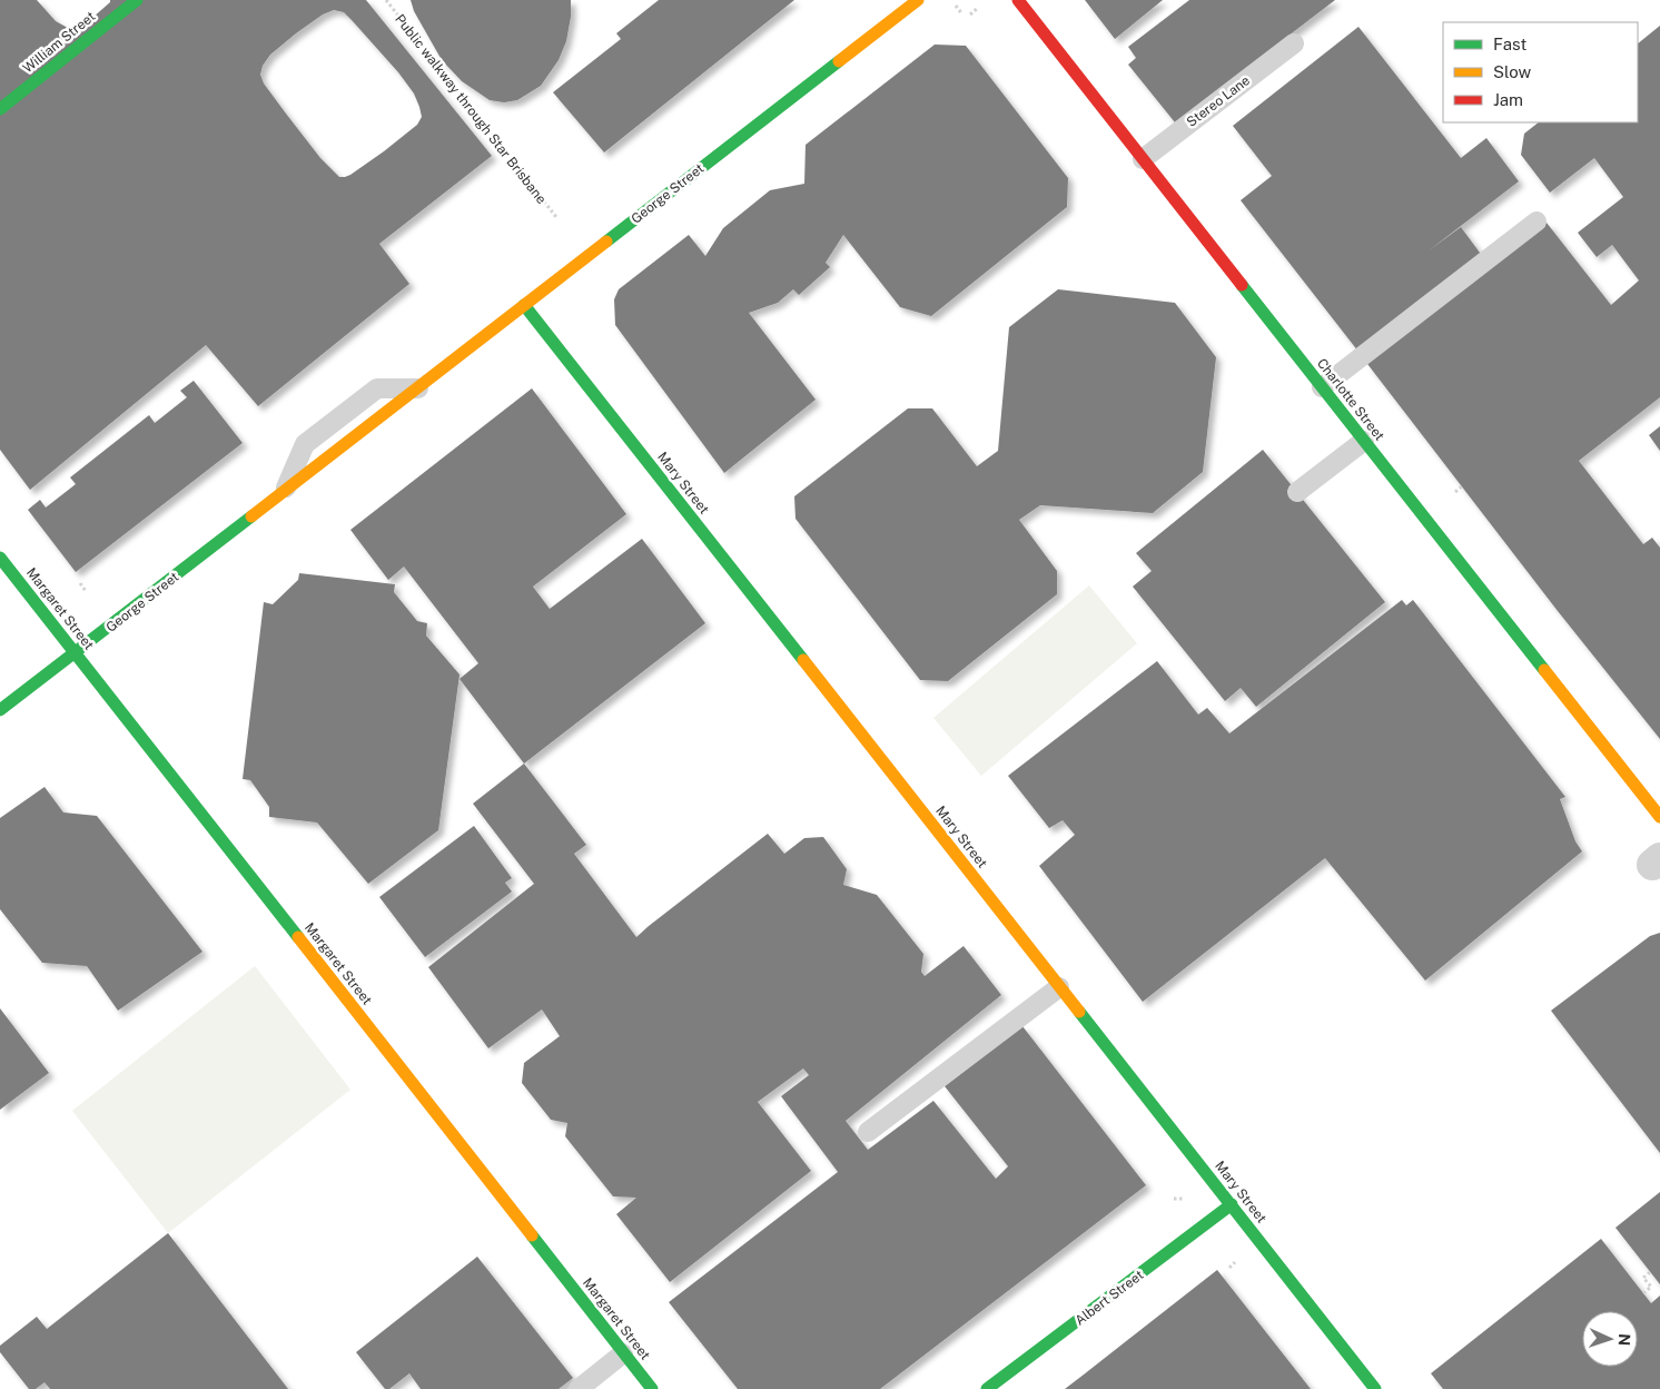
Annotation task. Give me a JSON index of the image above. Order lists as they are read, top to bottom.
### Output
{
  "streets": {
    "street": [
      "William Street",
      "George Street",
      "Charlotte Street",
      "Mary Street",
      "Margaret Street",
      "Albert Street"
    ],
    "lane": ["Stereo Lane"],
    "path": ["Public walkway through Star Brisbane"]
  },
  "crossings": [
    ["Stereo Lane", "Charlotte Street"],
    ["George Street", "Mary Street"],
    ["George Street", "Margaret Street"],
    ["Mary Street", "Albert Street"]
  ],
  "legend": ["Fast", "Slow", "Jam"],
  "north": "right"
}
